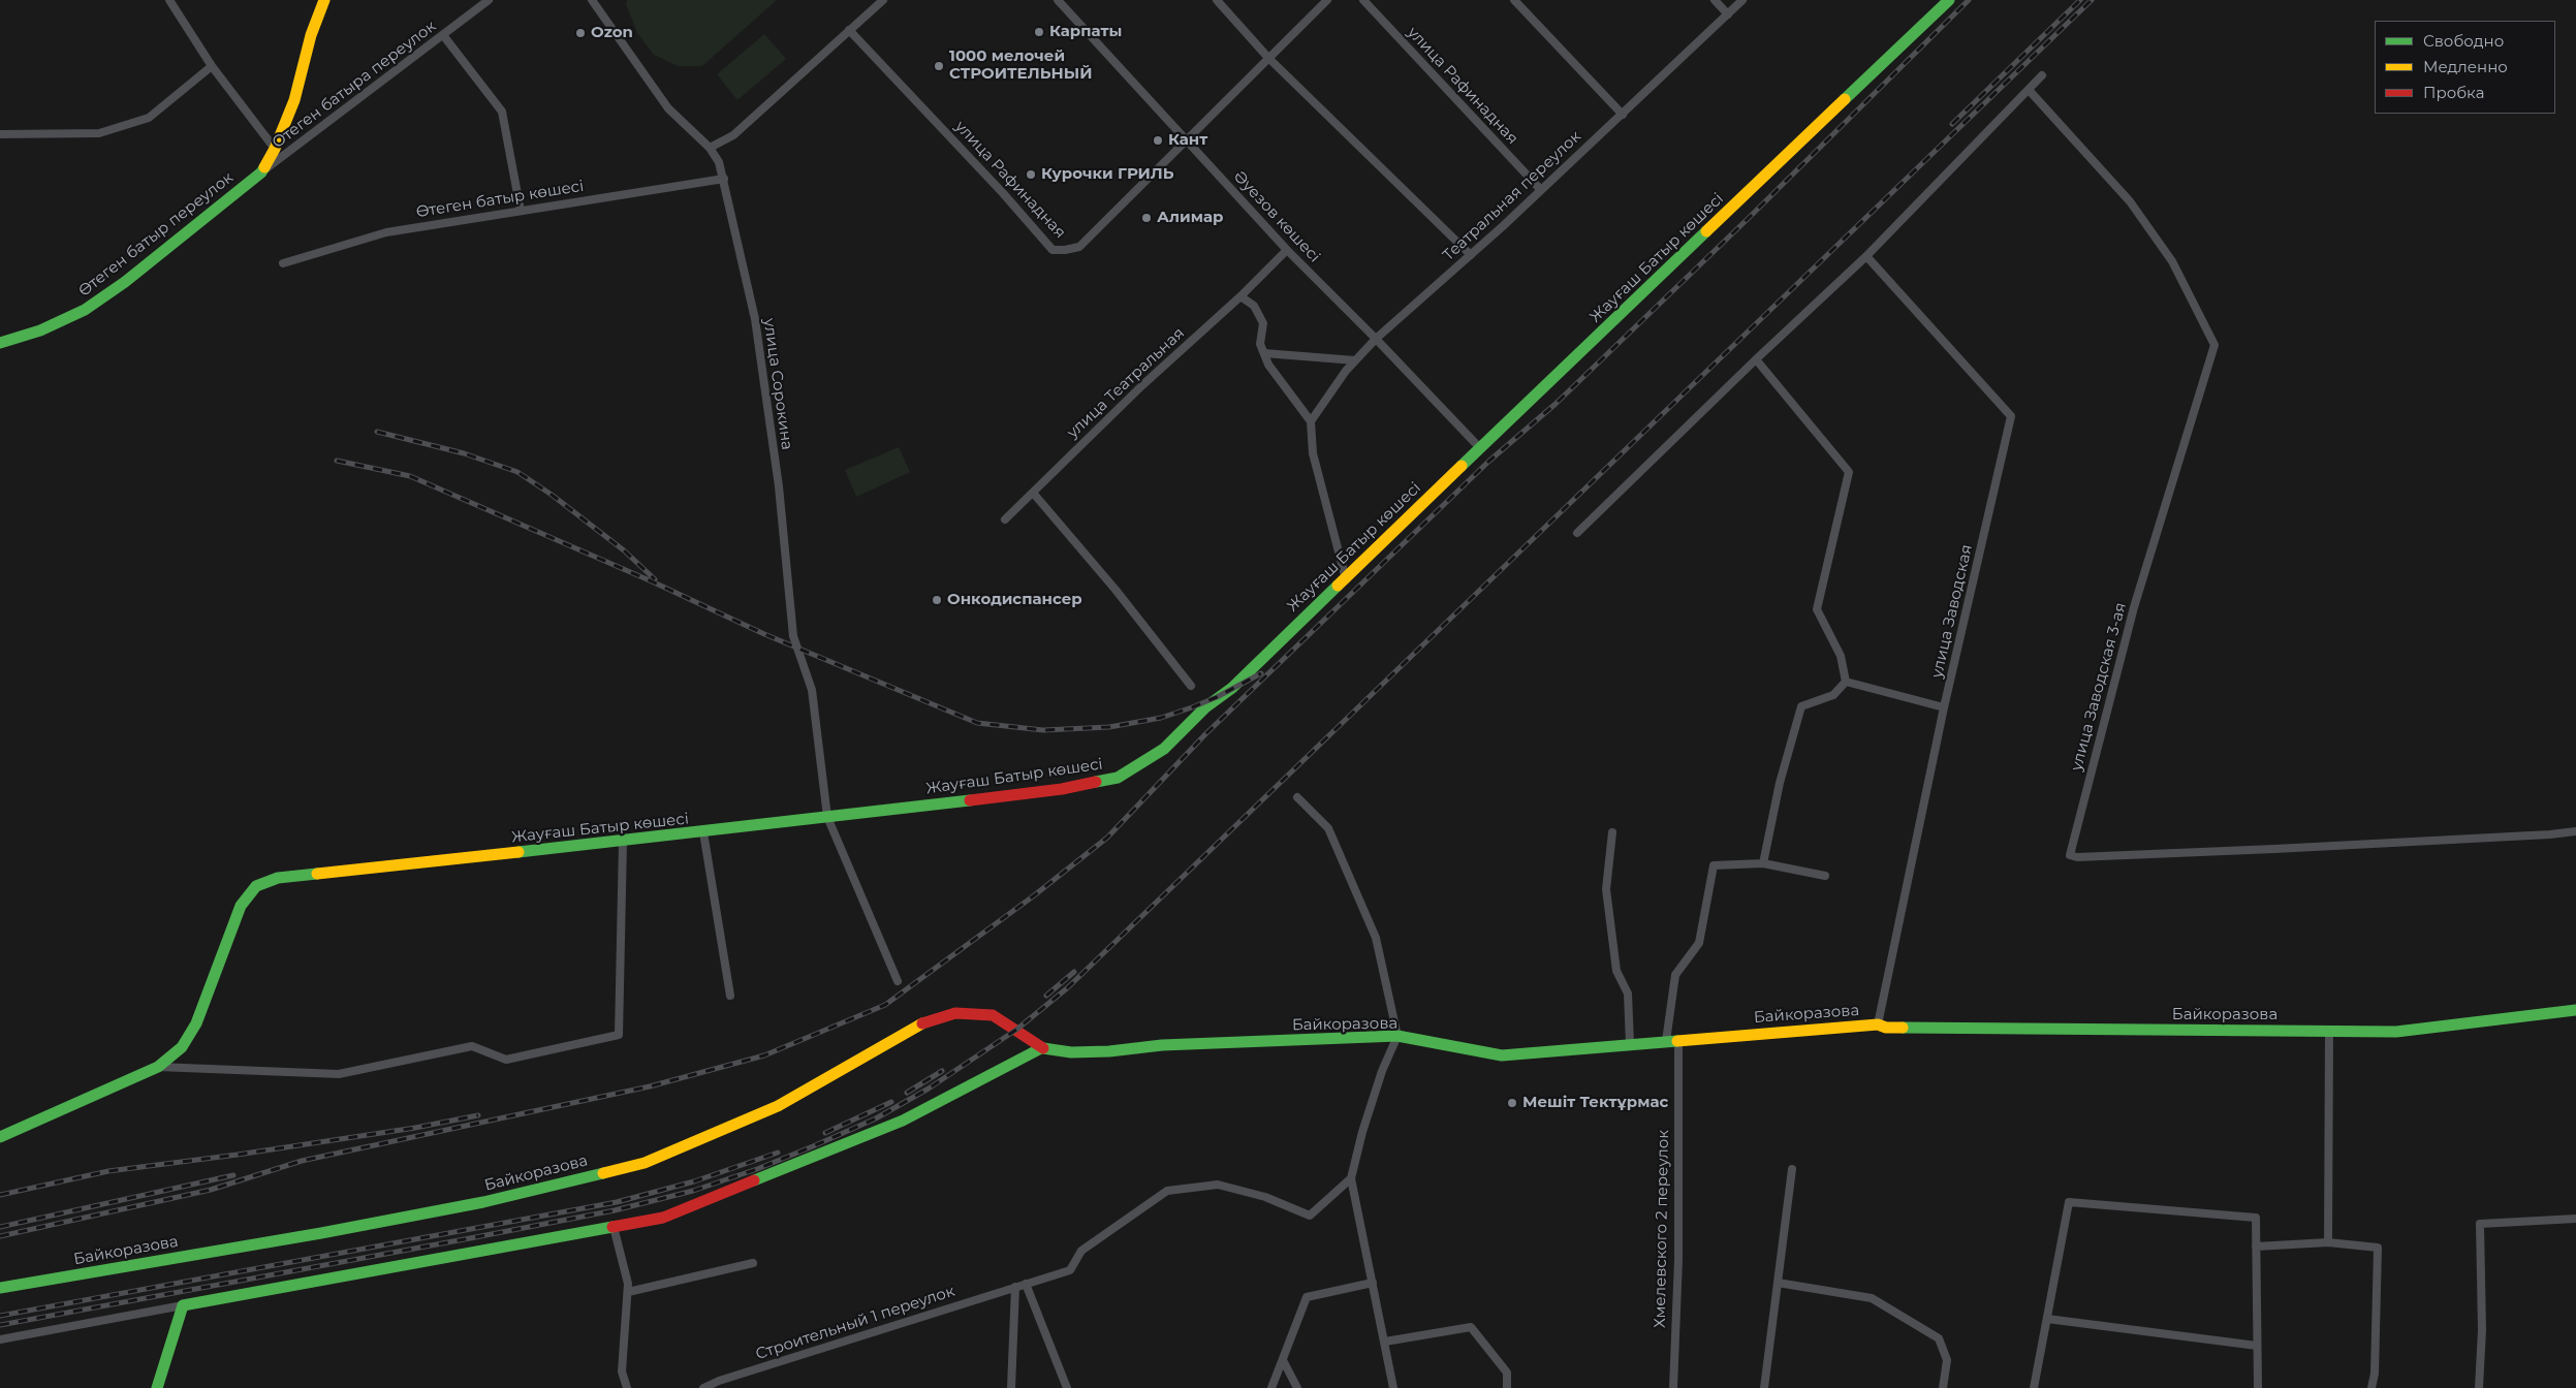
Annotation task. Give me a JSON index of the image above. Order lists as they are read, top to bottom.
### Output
{
  "streets": {
    "street": [
      "Отеген батыра переулок",
      "улица Рафинадная",
      "Театральная переулок",
      "Өтеген батыр көшесі",
      "Әуезов көшесі",
      "Өтеген батыр переулок",
      "Жауғаш Батыр көшесі",
      "улица Театральная",
      "улица Сорокина",
      "улица Заводская",
      "улица Заводская 3-ая",
      "Байкоразова",
      "Хмелевского 2 переулок",
      "Строительный 1 переулок"
    ]
  },
  "crossings": [
    ["Отеген батыра переулок", "Өтеген батыр переулок"],
    ["улица Рафинадная", "Театральная переулок"],
    ["улица Рафинадная", "Әуезов көшесі"],
    ["Театральная переулок", "Әуезов көшесі"],
    ["Өтеген батыр көшесі", "улица Сорокина"],
    ["Әуезов көшесі", "Жауғаш Батыр көшесі"],
    ["Әуезов көшесі", "улица Театральная"],
    ["Жауғаш Батыр көшесі", "улица Сорокина"],
    ["улица Заводская", "Байкоразова"],
    ["Байкоразова", "Хмелевского 2 переулок"]
  ],
  "places": [
    "Карпаты",
    "Ozon",
    "1000 мелочей СТРОИТЕЛЬНЫЙ",
    "Кант",
    "Курочки ГРИЛЬ",
    "Алимар",
    "Онкодиспансер",
    "Мешіт Тектұрмас"
  ],
  "legend": ["Свободно", "Медленно", "Пробка"]
}
